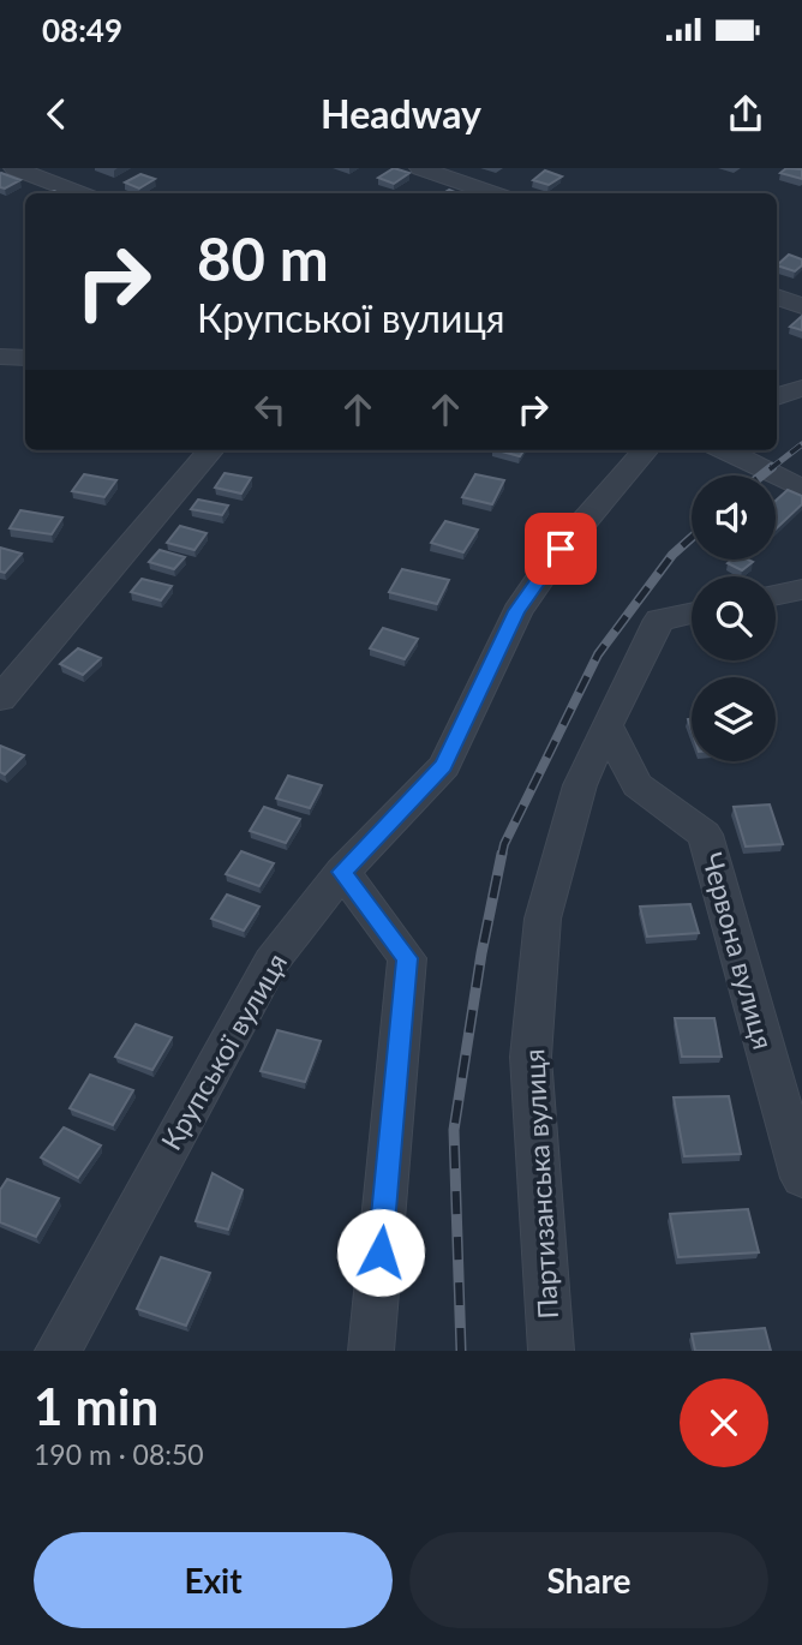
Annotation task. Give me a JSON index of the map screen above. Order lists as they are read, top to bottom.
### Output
{
  "streets": {
    "street": ["Червона вулиця", "Крупської вулиця", "Партизанська вулиця"]
  },
  "crossings": [
    ["Червона вулиця", "Партизанська вулиця"]
  ],
  "page": {
    "status": "08:49",
    "header": "Headway",
    "turn": ["80 m", "Крупської вулиця"],
    "heading": ["1 min", "190 m · 08:50"],
    "buttons": ["Exit", "Share"]
  }
}
